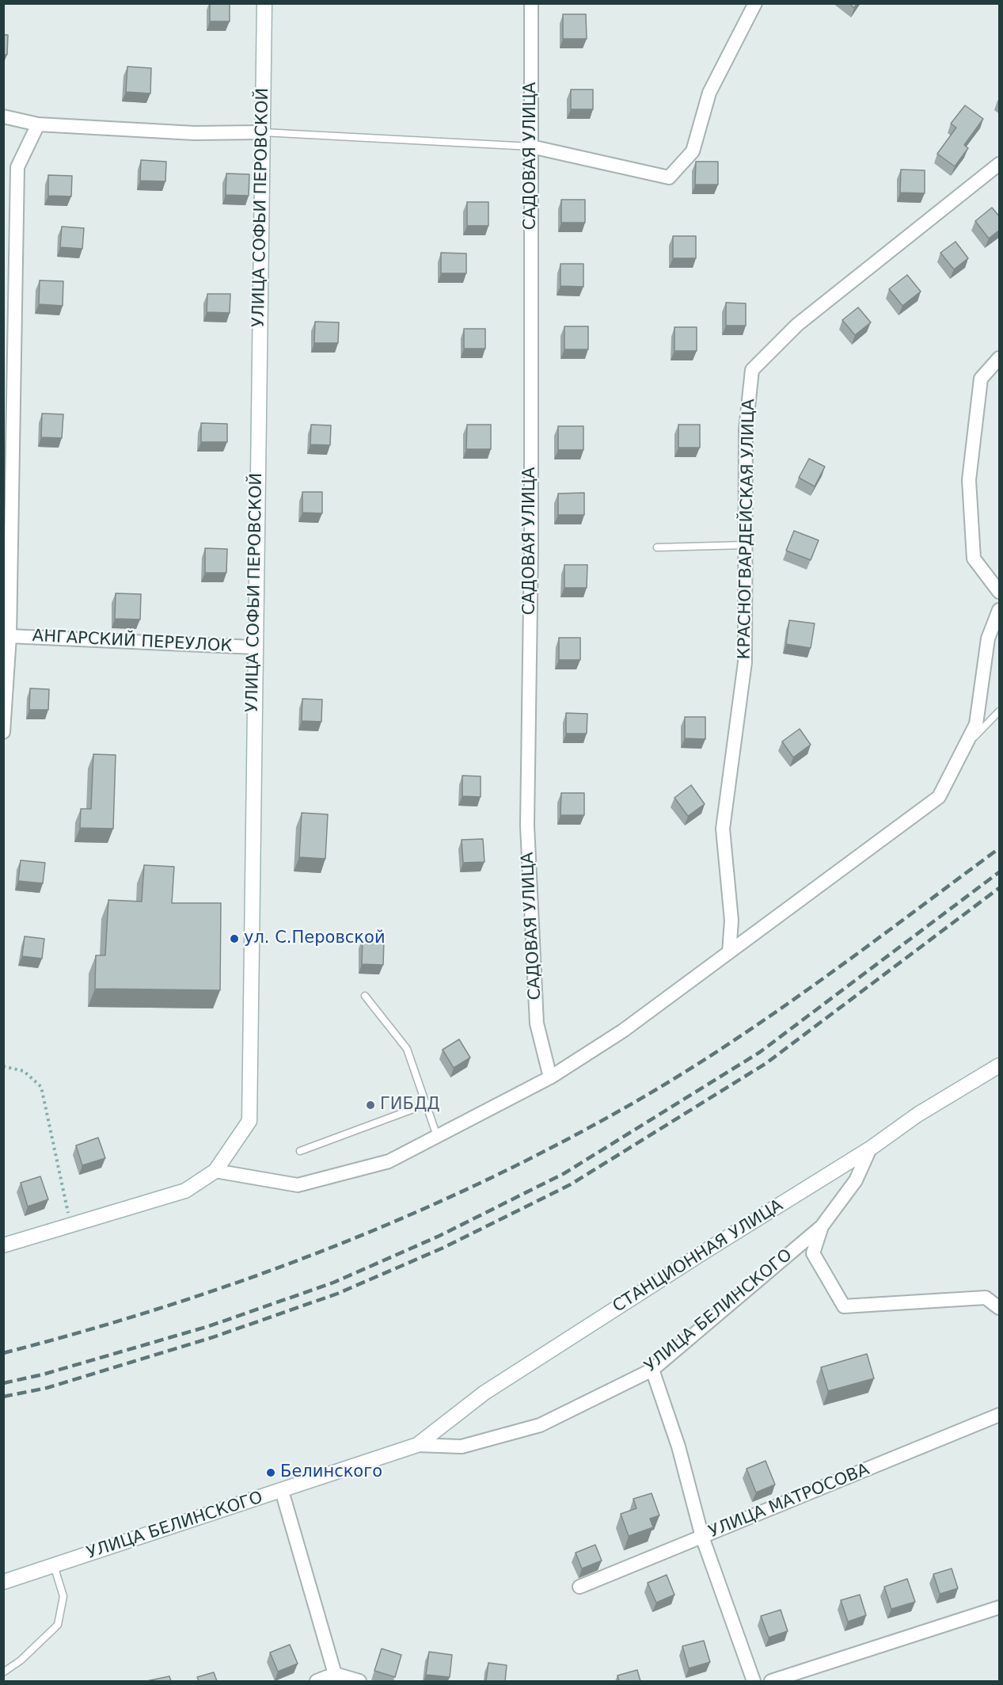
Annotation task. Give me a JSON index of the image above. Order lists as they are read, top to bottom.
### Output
{
  "streets": {
    "main road": ["УЛИЦА СОФЬИ ПЕРОВСКОЙ", "СТАНЦИОННАЯ УЛИЦА", "УЛИЦА БЕЛИНСКОГО"],
    "street": [
      "САДОВАЯ УЛИЦА",
      "КРАСНОГВАРДЕЙСКАЯ УЛИЦА",
      "АНГАРСКИЙ ПЕРЕУЛОК",
      "УЛИЦА МАТРОСОВА"
    ]
  },
  "crossings": [
    ["УЛИЦА СОФЬИ ПЕРОВСКОЙ", "АНГАРСКИЙ ПЕРЕУЛОК"],
    ["СТАНЦИОННАЯ УЛИЦА", "УЛИЦА БЕЛИНСКОГО"]
  ],
  "places": ["ул. С.Перовской", "ГИБДД", "Белинского"]
}
